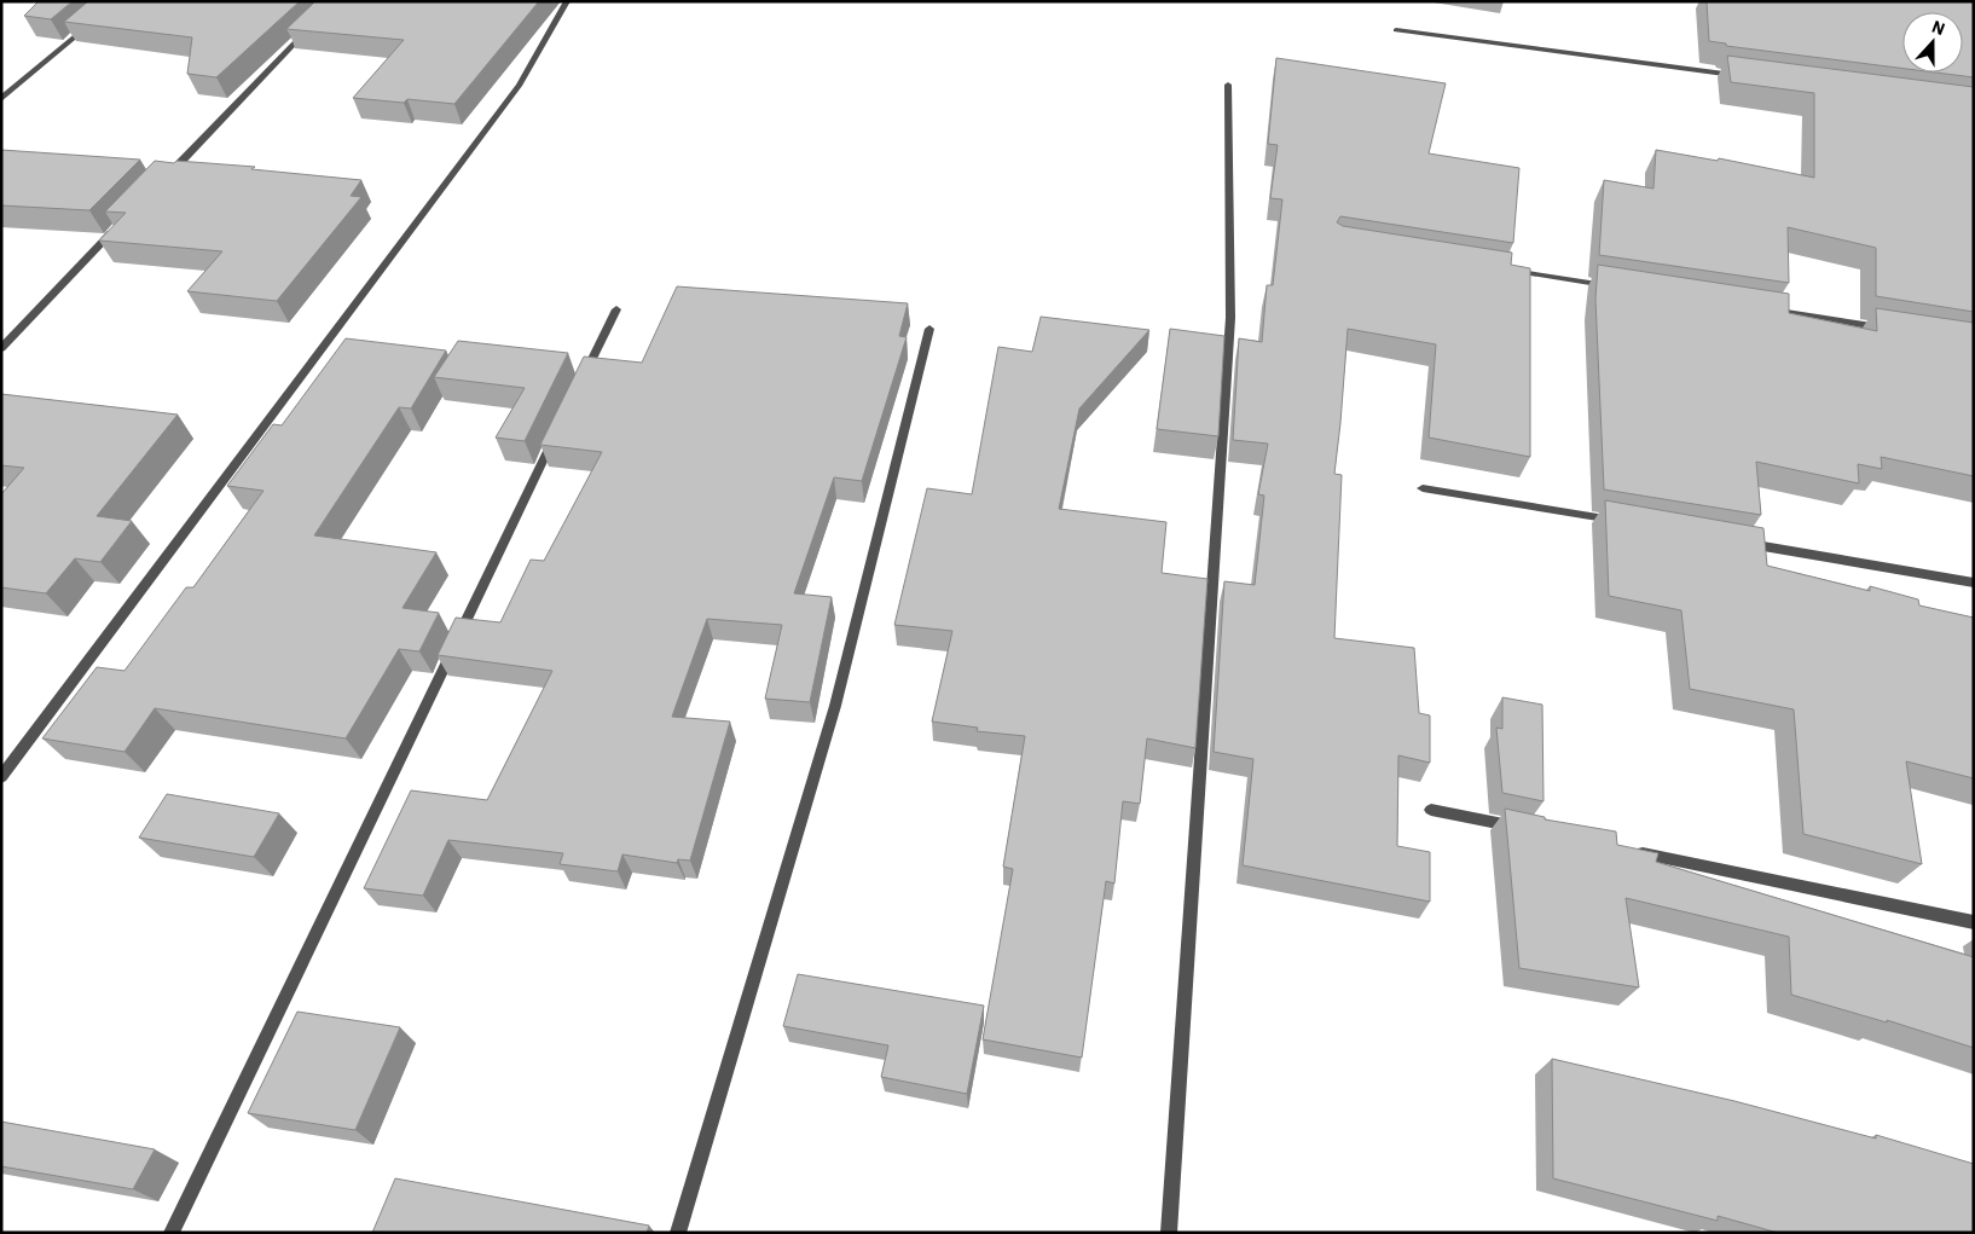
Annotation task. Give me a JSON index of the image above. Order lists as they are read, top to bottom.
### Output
{
  "north": "top"
}
